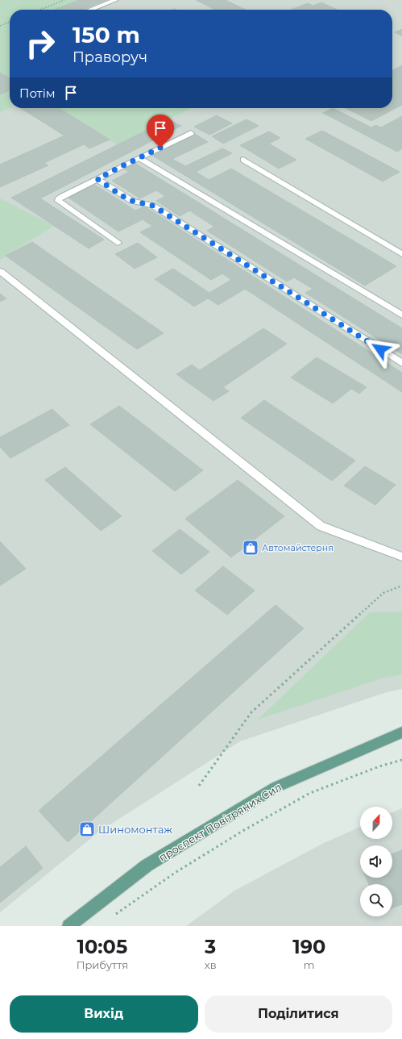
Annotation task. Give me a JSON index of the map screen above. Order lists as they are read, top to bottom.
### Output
{
  "streets": {
    "main road": ["проспект Повітряних Сил"]
  },
  "places": {
    "shop": ["Автомайстерня", "Шиномонтаж"]
  },
  "north": "top",
  "page": {
    "turn": ["150 m", "Праворуч"],
    "then": "Потім",
    "eta": [
      "10:05",
      "Прибуття",
      "3",
      "хв",
      "190",
      "m"
    ],
    "buttons": ["Вихід", "Поділитися"]
  }
}
